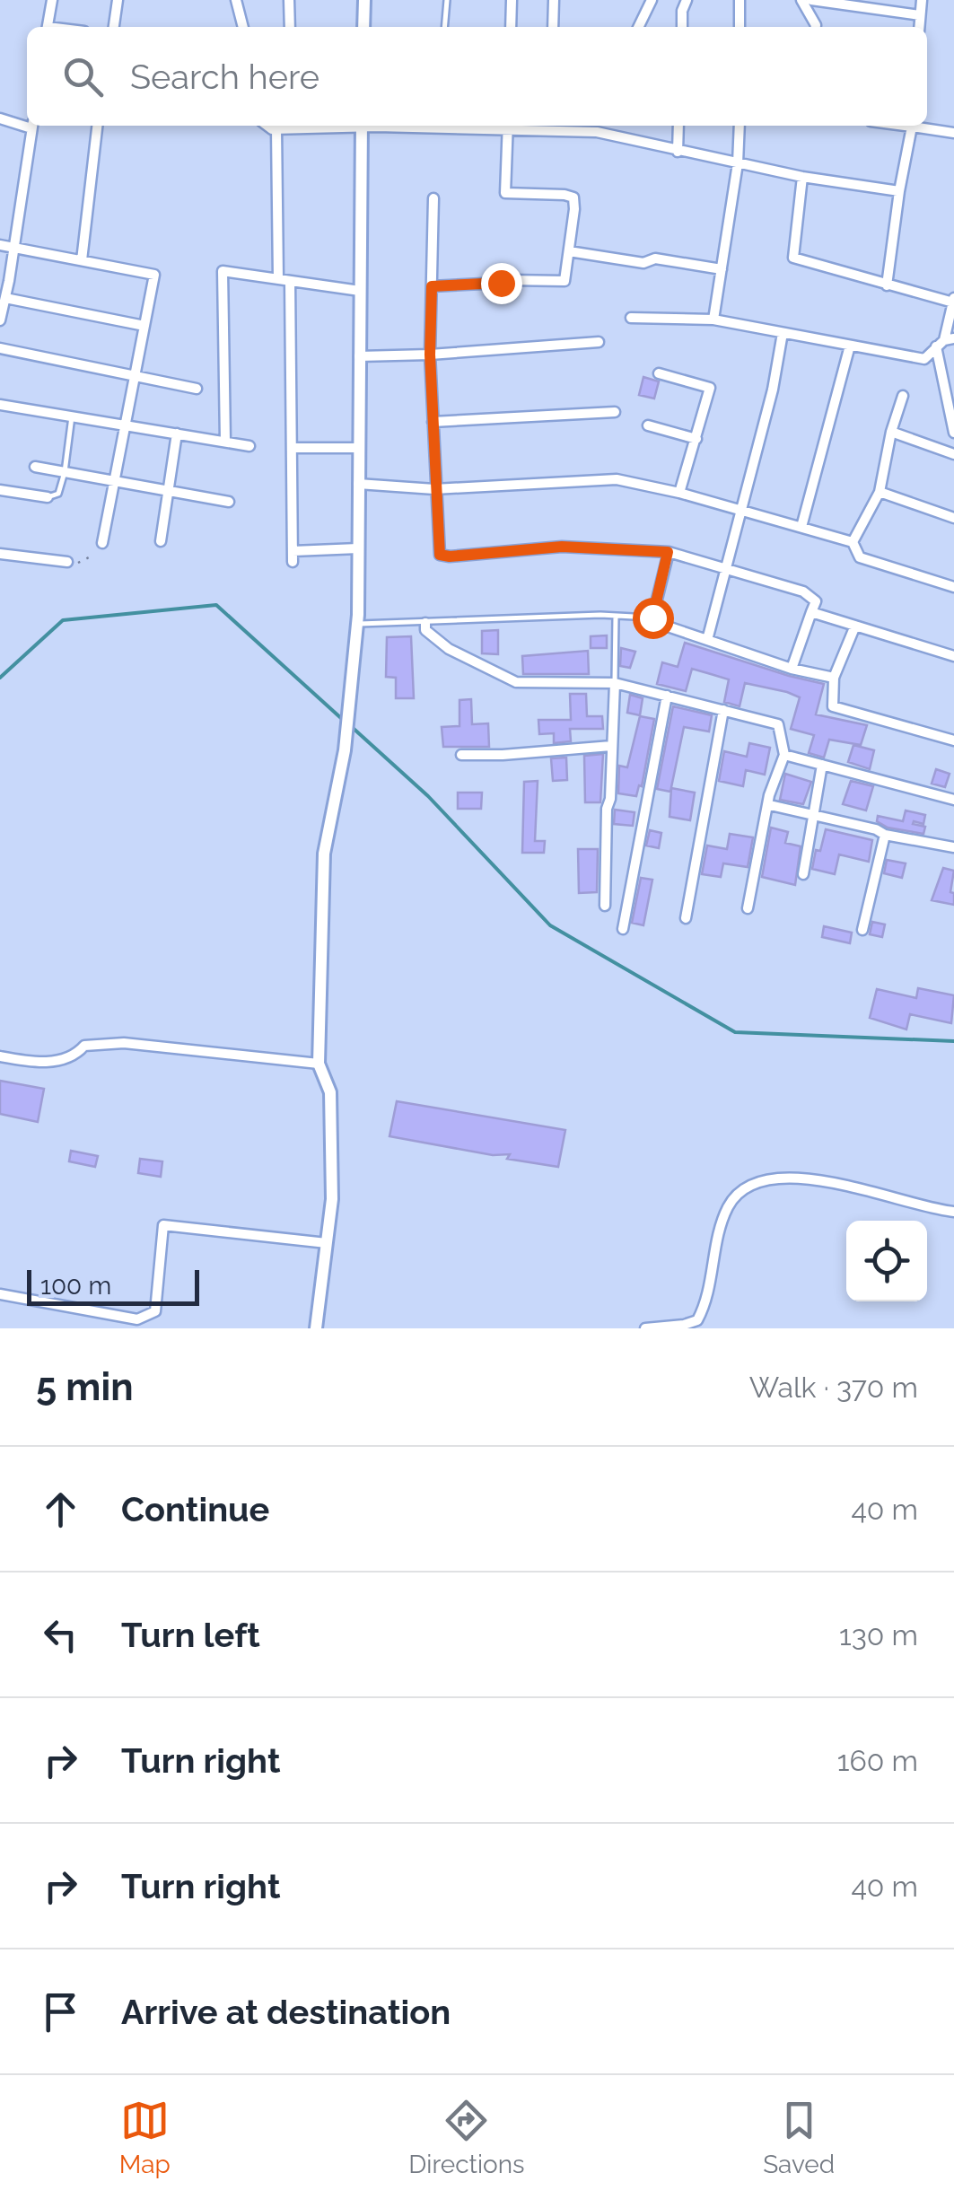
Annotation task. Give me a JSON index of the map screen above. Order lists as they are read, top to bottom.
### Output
{
  "scale_bar": "100 m",
  "page": {
    "search": "Search here",
    "scale": "100 m",
    "heading": ["5 min", "Walk · 370 m"],
    "list": [
      ["Continue", "40 m"],
      ["Turn left", "130 m"],
      ["Turn right", "160 m"],
      ["Turn right", "40 m"],
      "Arrive at destination"
    ],
    "nav": ["Map", "Directions", "Saved"]
  }
}
